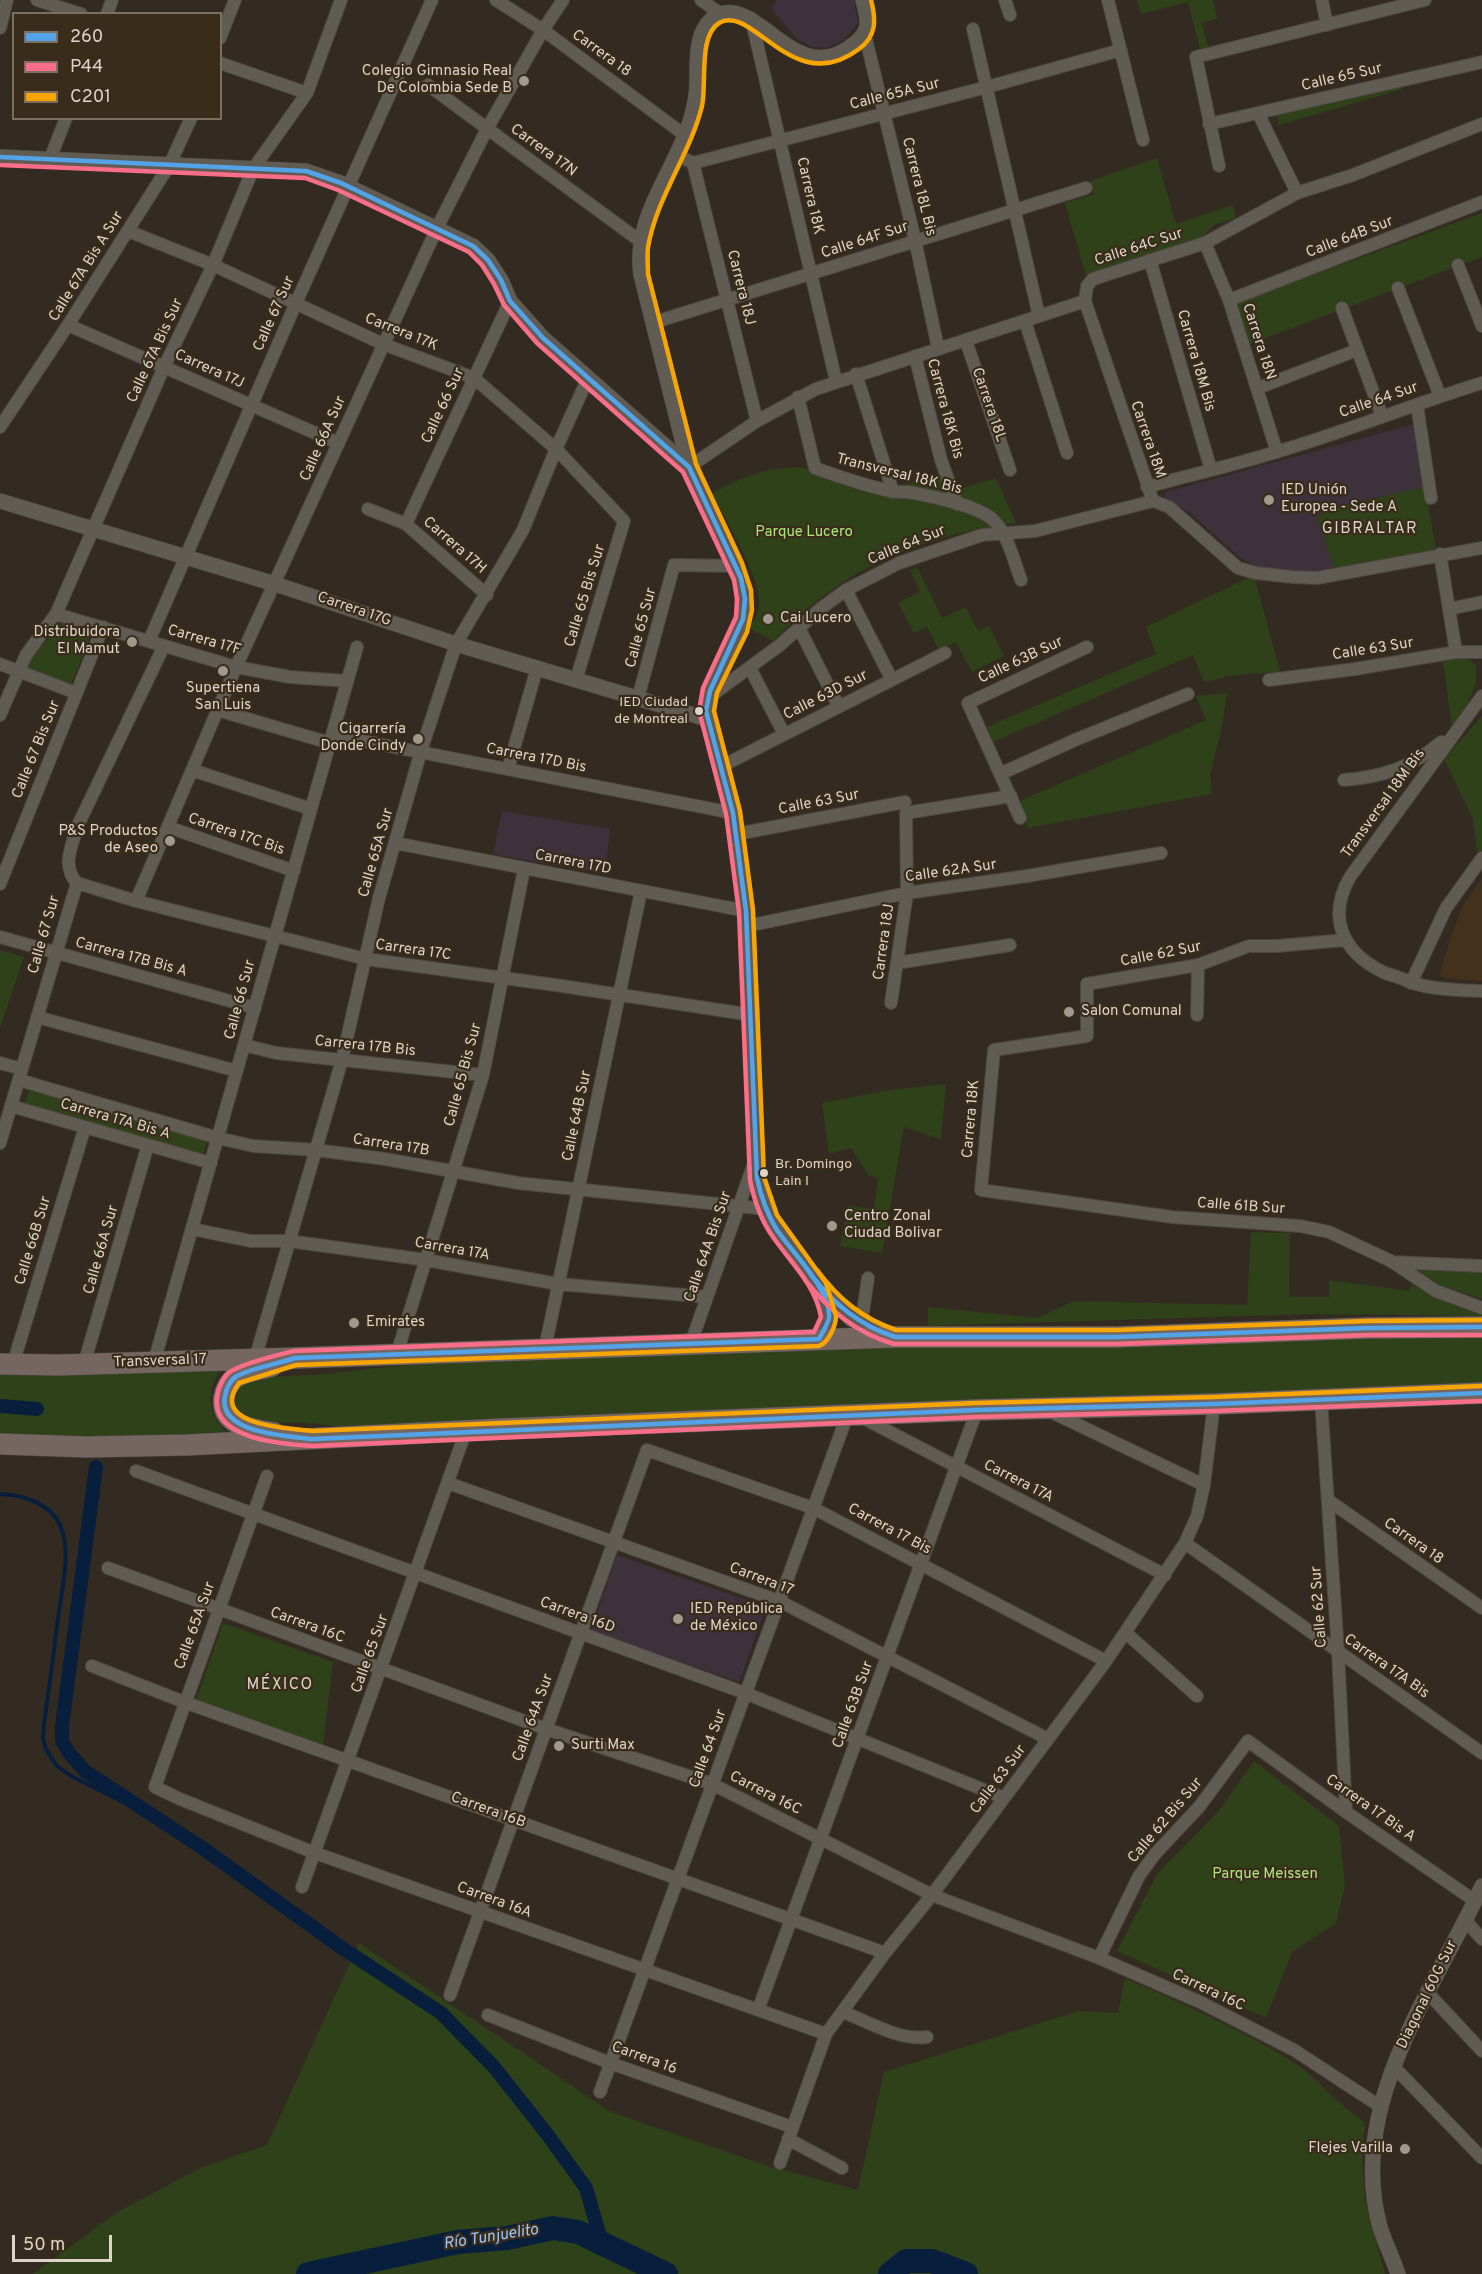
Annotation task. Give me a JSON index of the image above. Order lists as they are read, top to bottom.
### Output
{
  "streets": {
    "highway": ["Transversal 17"],
    "street": [
      "Carrera 18",
      "Calle 65 Sur",
      "Calle 65A Sur",
      "Carrera 17N",
      "Carrera 18L Bis",
      "Carrera 18K",
      "Calle 64B Sur",
      "Calle 64F Sur",
      "Calle 64C Sur",
      "Calle 67A Bis A Sur",
      "Carrera 18J",
      "Calle 67 Sur",
      "Carrera 17K",
      "Carrera 18N",
      "Calle 67A Bis Sur",
      "Carrera 18M Bis",
      "Carrera 17J",
      "Calle 64 Sur",
      "Carrera 18L",
      "Calle 66 Sur",
      "Carrera 18K Bis",
      "Calle 66A Sur",
      "Carrera 18M",
      "Transversal 18K Bis",
      "Carrera 17H",
      "Calle 65 Bis Sur",
      "Carrera 17G",
      "Carrera 17F",
      "Calle 63 Sur",
      "Calle 63B Sur",
      "Calle 63D Sur",
      "Calle 67 Bis Sur",
      "Carrera 17D Bis",
      "Transversal 18M Bis",
      "Carrera 17C Bis",
      "Carrera 17D",
      "Calle 62A Sur",
      "Carrera 17C",
      "Calle 62 Sur",
      "Carrera 17B Bis A",
      "Carrera 17B Bis",
      "Carrera 17A Bis A",
      "Carrera 17B",
      "Calle 61B Sur",
      "Calle 66B Sur",
      "Calle 64A Bis Sur",
      "Carrera 17A",
      "Carrera 17 Bis",
      "Carrera 17",
      "Carrera 16D",
      "Carrera 16C",
      "Carrera 17A Bis",
      "Calle 64A Sur",
      "Carrera 17 Bis A",
      "Carrera 16B",
      "Calle 62 Bis Sur",
      "Carrera 16A",
      "Diagonal 60G Sur",
      "Carrera 16"
    ]
  },
  "crossings": [
    ["Carrera 18", "Calle 66A Sur"],
    ["Carrera 18", "Calle 62 Sur"],
    ["Calle 65 Sur", "Carrera 17G"],
    ["Calle 65 Sur", "Carrera 17"],
    ["Calle 65 Sur", "Carrera 16D"],
    ["Calle 65 Sur", "Carrera 16C"],
    ["Calle 65 Sur", "Carrera 16B"],
    ["Calle 65 Sur", "Carrera 16A"],
    ["Calle 65A Sur", "Carrera 18L Bis"],
    ["Calle 65A Sur", "Carrera 18K"],
    ["Calle 65A Sur", "Carrera 18J"],
    ["Calle 65A Sur", "Carrera 17K"],
    ["Calle 65A Sur", "Carrera 17H"],
    ["Calle 65A Sur", "Carrera 17G"],
    ["Calle 65A Sur", "Carrera 17D Bis"],
    ["Calle 65A Sur", "Carrera 17D"],
    ["Calle 65A Sur", "Carrera 17C"],
    ["Calle 65A Sur", "Carrera 17B Bis"],
    ["Calle 65A Sur", "Carrera 17B"],
    ["Calle 65A Sur", "Carrera 17A"],
    ["Calle 65A Sur", "Transversal 17"],
    ["Calle 65A Sur", "Carrera 16D"],
    ["Calle 65A Sur", "Carrera 16C"],
    ["Calle 65A Sur", "Carrera 16B"],
    ["Calle 65A Sur", "Carrera 16A"],
    ["Carrera 17N", "Calle 66A Sur"],
    ["Carrera 18L Bis", "Calle 64F Sur"],
    ["Carrera 18K", "Calle 64F Sur"],
    ["Carrera 18K", "Calle 62 Sur"],
    ["Carrera 18K", "Calle 61B Sur"],
    ["Calle 64B Sur", "Carrera 18N"],
    ["Calle 64B Sur", "Carrera 17D"],
    ["Calle 64B Sur", "Carrera 17C"],
    ["Calle 64B Sur", "Carrera 17B"],
    ["Calle 64B Sur", "Carrera 17A"],
    ["Calle 64B Sur", "Transversal 17"],
    ["Calle 64F Sur", "Carrera 18J"],
    ["Calle 64C Sur", "Carrera 18N"],
    ["Calle 64C Sur", "Carrera 18M Bis"],
    ["Calle 64C Sur", "Carrera 18M"],
    ["Calle 67A Bis A Sur", "Carrera 17K"],
    ["Calle 67A Bis A Sur", "Carrera 17J"],
    ["Carrera 18J", "Calle 63 Sur"],
    ["Carrera 18J", "Calle 62A Sur"],
    ["Calle 67 Sur", "Carrera 17K"],
    ["Calle 67 Sur", "Carrera 17J"],
    ["Calle 67 Sur", "Carrera 17G"],
    ["Calle 67 Sur", "Carrera 17F"],
    ["Calle 67 Sur", "Carrera 17C"],
    ["Calle 67 Sur", "Carrera 17B Bis A"],
    ["Calle 67 Sur", "Carrera 17A Bis A"],
    ["Calle 67 Sur", "Carrera 17B"],
    ["Carrera 17K", "Calle 67A Bis Sur"],
    ["Carrera 17K", "Calle 66 Sur"],
    ["Carrera 17K", "Calle 66A Sur"],
    ["Carrera 17K", "Calle 65 Bis Sur"],
    ["Carrera 18N", "Calle 64 Sur"],
    ["Calle 67A Bis Sur", "Carrera 17J"],
    ["Calle 67A Bis Sur", "Carrera 17G"],
    ["Calle 67A Bis Sur", "Carrera 17F"],
    ["Carrera 18M Bis", "Calle 64 Sur"],
    ["Carrera 17J", "Calle 66A Sur"],
    ["Calle 64 Sur", "Carrera 18M"],
    ["Calle 64 Sur", "Transversal 18K Bis"],
    ["Calle 64 Sur", "Carrera 17A"],
    ["Calle 64 Sur", "Carrera 17 Bis"],
    ["Calle 64 Sur", "Carrera 17"],
    ["Calle 64 Sur", "Carrera 16D"],
    ["Calle 64 Sur", "Carrera 16C"],
    ["Calle 64 Sur", "Carrera 16B"],
    ["Calle 64 Sur", "Carrera 16A"],
    ["Calle 64 Sur", "Carrera 16"],
    ["Calle 66 Sur", "Carrera 17H"],
    ["Calle 66 Sur", "Carrera 17F"],
    ["Calle 66 Sur", "Carrera 17D Bis"],
    ["Calle 66 Sur", "Carrera 17C Bis"],
    ["Calle 66 Sur", "Carrera 17C"],
    ["Calle 66 Sur", "Carrera 17B Bis A"],
    ["Calle 66 Sur", "Carrera 17B Bis"],
    ["Calle 66 Sur", "Carrera 17A Bis A"],
    ["Calle 66 Sur", "Carrera 17B"],
    ["Calle 66 Sur", "Carrera 17A"],
    ["Calle 66 Sur", "Transversal 17"],
    ["Carrera 18K Bis", "Transversal 18K Bis"],
    ["Calle 66A Sur", "Carrera 17G"],
    ["Calle 66A Sur", "Carrera 17F"],
    ["Calle 66A Sur", "Carrera 17D Bis"],
    ["Calle 66A Sur", "Carrera 17C Bis"],
    ["Calle 66A Sur", "Carrera 17C"],
    ["Calle 66A Sur", "Carrera 17A Bis A"],
    ["Calle 66A Sur", "Transversal 17"],
    ["Calle 65 Bis Sur", "Carrera 17G"],
    ["Calle 65 Bis Sur", "Carrera 17D"],
    ["Calle 65 Bis Sur", "Carrera 17C"],
    ["Calle 65 Bis Sur", "Carrera 17B Bis"],
    ["Calle 65 Bis Sur", "Carrera 17B"],
    ["Calle 65 Bis Sur", "Carrera 17A"],
    ["Calle 65 Bis Sur", "Transversal 17"],
    ["Carrera 17F", "Calle 67 Bis Sur"],
    ["Calle 63 Sur", "Carrera 17A"],
    ["Calle 63 Sur", "Carrera 17 Bis"],
    ["Calle 63 Sur", "Carrera 17"],
    ["Calle 63 Sur", "Carrera 16D"],
    ["Calle 63 Sur", "Carrera 16C"],
    ["Calle 63 Sur", "Carrera 17A Bis"],
    ["Calle 63 Sur", "Carrera 16B"],
    ["Calle 63 Sur", "Carrera 16A"],
    ["Calle 63 Sur", "Carrera 16"],
    ["Calle 63B Sur", "Carrera 17A"],
    ["Calle 63B Sur", "Carrera 17 Bis"],
    ["Calle 63B Sur", "Carrera 17"],
    ["Calle 63B Sur", "Carrera 16D"],
    ["Calle 63B Sur", "Carrera 16C"],
    ["Calle 63B Sur", "Carrera 16B"],
    ["Calle 63B Sur", "Carrera 16A"],
    ["Transversal 18M Bis", "Calle 62 Sur"],
    ["Carrera 17D", "Calle 62A Sur"],
    ["Calle 62 Sur", "Carrera 17A Bis"],
    ["Calle 62 Sur", "Carrera 17 Bis A"],
    ["Carrera 17A Bis A", "Calle 66B Sur"],
    ["Carrera 17B", "Calle 64A Bis Sur"],
    ["Calle 66B Sur", "Transversal 17"],
    ["Calle 64A Bis Sur", "Carrera 17A"],
    ["Calle 64A Bis Sur", "Transversal 17"],
    ["Carrera 17 Bis", "Calle 64A Sur"],
    ["Carrera 17", "Calle 64A Sur"],
    ["Carrera 16D", "Calle 64A Sur"],
    ["Carrera 16C", "Calle 64A Sur"],
    ["Carrera 16C", "Calle 62 Bis Sur"],
    ["Carrera 16C", "Diagonal 60G Sur"],
    ["Calle 64A Sur", "Carrera 16B"],
    ["Calle 64A Sur", "Carrera 16A"],
    ["Carrera 17 Bis A", "Calle 62 Bis Sur"],
    ["Carrera 17 Bis A", "Diagonal 60G Sur"]
  ],
  "districts": ["GIBRALTAR", "MÉXICO"],
  "water": ["Río Tunjuelito"],
  "parks": ["Parque Lucero", "Parque Meissen"],
  "places": [
    "Colegio Gimnasio Real De Colombia Sede B",
    "IED Unión Europea - Sede A",
    "Cai Lucero",
    "Distribuidora El Mamut",
    "Supertiena San Luis",
    "IED Ciudad de Montreal",
    "Cigarrería Donde Cindy",
    "P&S Productos de Aseo",
    "Salon Comunal",
    "Br. Domingo Lain I",
    "Centro Zonal Ciudad Bolivar",
    "Emirates",
    "IED República de México",
    "Surti Max",
    "Flejes Varilla"
  ],
  "lines": ["transit line C201", "transit line 260", "transit line P44"],
  "legend": ["260", "P44", "C201"],
  "scale_bar": "50 m"
}
